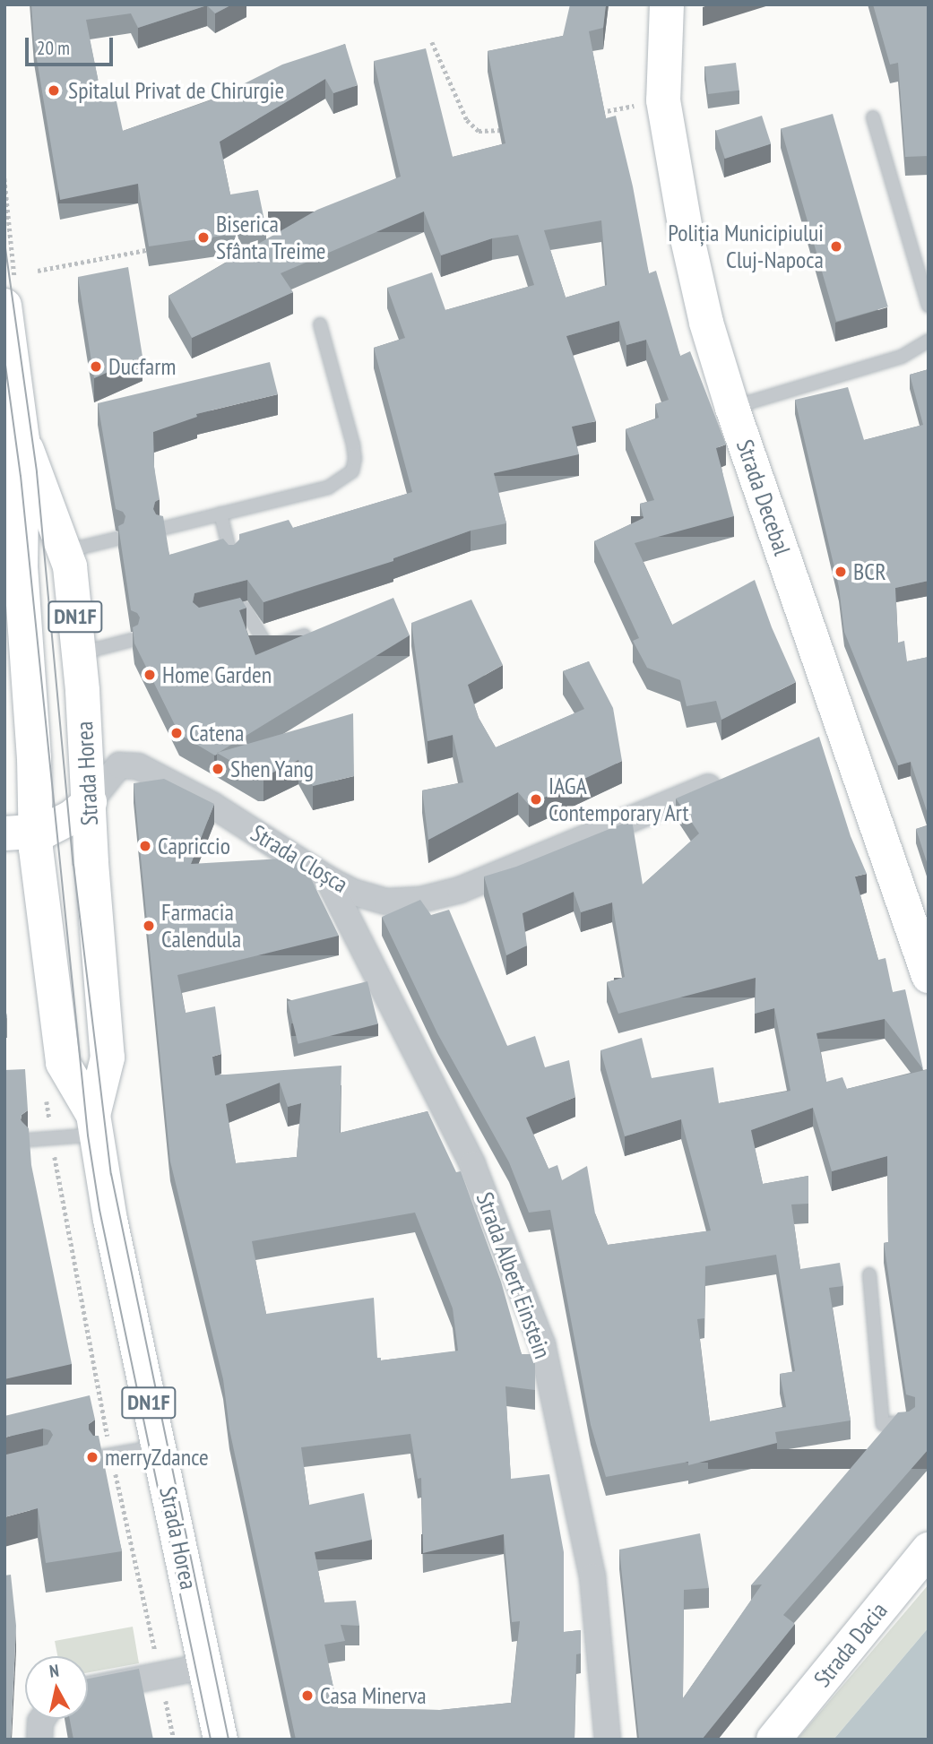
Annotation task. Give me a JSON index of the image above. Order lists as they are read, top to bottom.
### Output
{
  "streets": {
    "main road": [
      "Strada Decebal",
      "DN1F",
      "Strada Horea",
      "Strada Dacia"
    ],
    "street": ["Strada Cloșca", "Strada Albert Einstein"]
  },
  "crossings": [
    ["Strada Horea", "Strada Cloșca"],
    ["Strada Cloșca", "Strada Albert Einstein"]
  ],
  "places": [
    "Spitalul Privat de Chirurgie",
    "Biserica Sfânta Treime",
    "Poliția Municipiului Cluj-Napoca",
    "Ducfarm",
    "BCR",
    "Home Garden",
    "Catena",
    "Shen Yang",
    "IAGA Contemporary Art",
    "Capriccio",
    "Farmacia Calendula",
    "merryZdance",
    "Casa Minerva"
  ],
  "scale_bar": "20 m",
  "north": "top"
}
